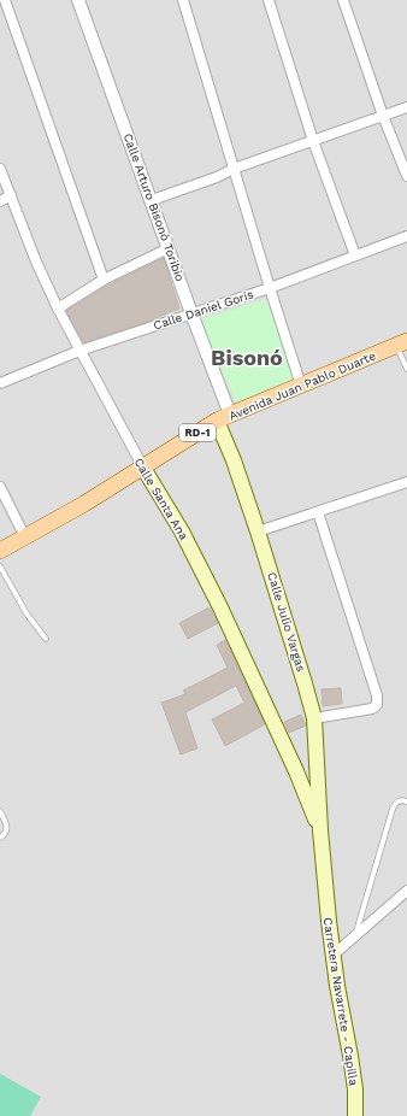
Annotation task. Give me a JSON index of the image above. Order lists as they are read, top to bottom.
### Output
{
  "streets": {
    "main road": [
      "Avenida Juan Pablo Duarte",
      "RD-1",
      "Calle Santa Ana",
      "Calle Julio Vargas",
      "Carretera Navarrete - Capilla"
    ],
    "street": ["Calle Arturo Bisonó Toribio", "Calle Daniel Goris"]
  },
  "crossings": [
    ["Calle Arturo Bisonó Toribio", "Calle Daniel Goris"],
    ["Calle Arturo Bisonó Toribio", "Avenida Juan Pablo Duarte"],
    ["Calle Arturo Bisonó Toribio", "Calle Julio Vargas"],
    ["Calle Daniel Goris", "Calle Santa Ana"],
    ["Avenida Juan Pablo Duarte", "Calle Santa Ana"],
    ["Avenida Juan Pablo Duarte", "Calle Julio Vargas"],
    ["Calle Santa Ana", "Calle Julio Vargas"],
    ["Calle Santa Ana", "Carretera Navarrete - Capilla"],
    ["Calle Julio Vargas", "Carretera Navarrete - Capilla"]
  ],
  "districts": ["Bisonó"]
}
